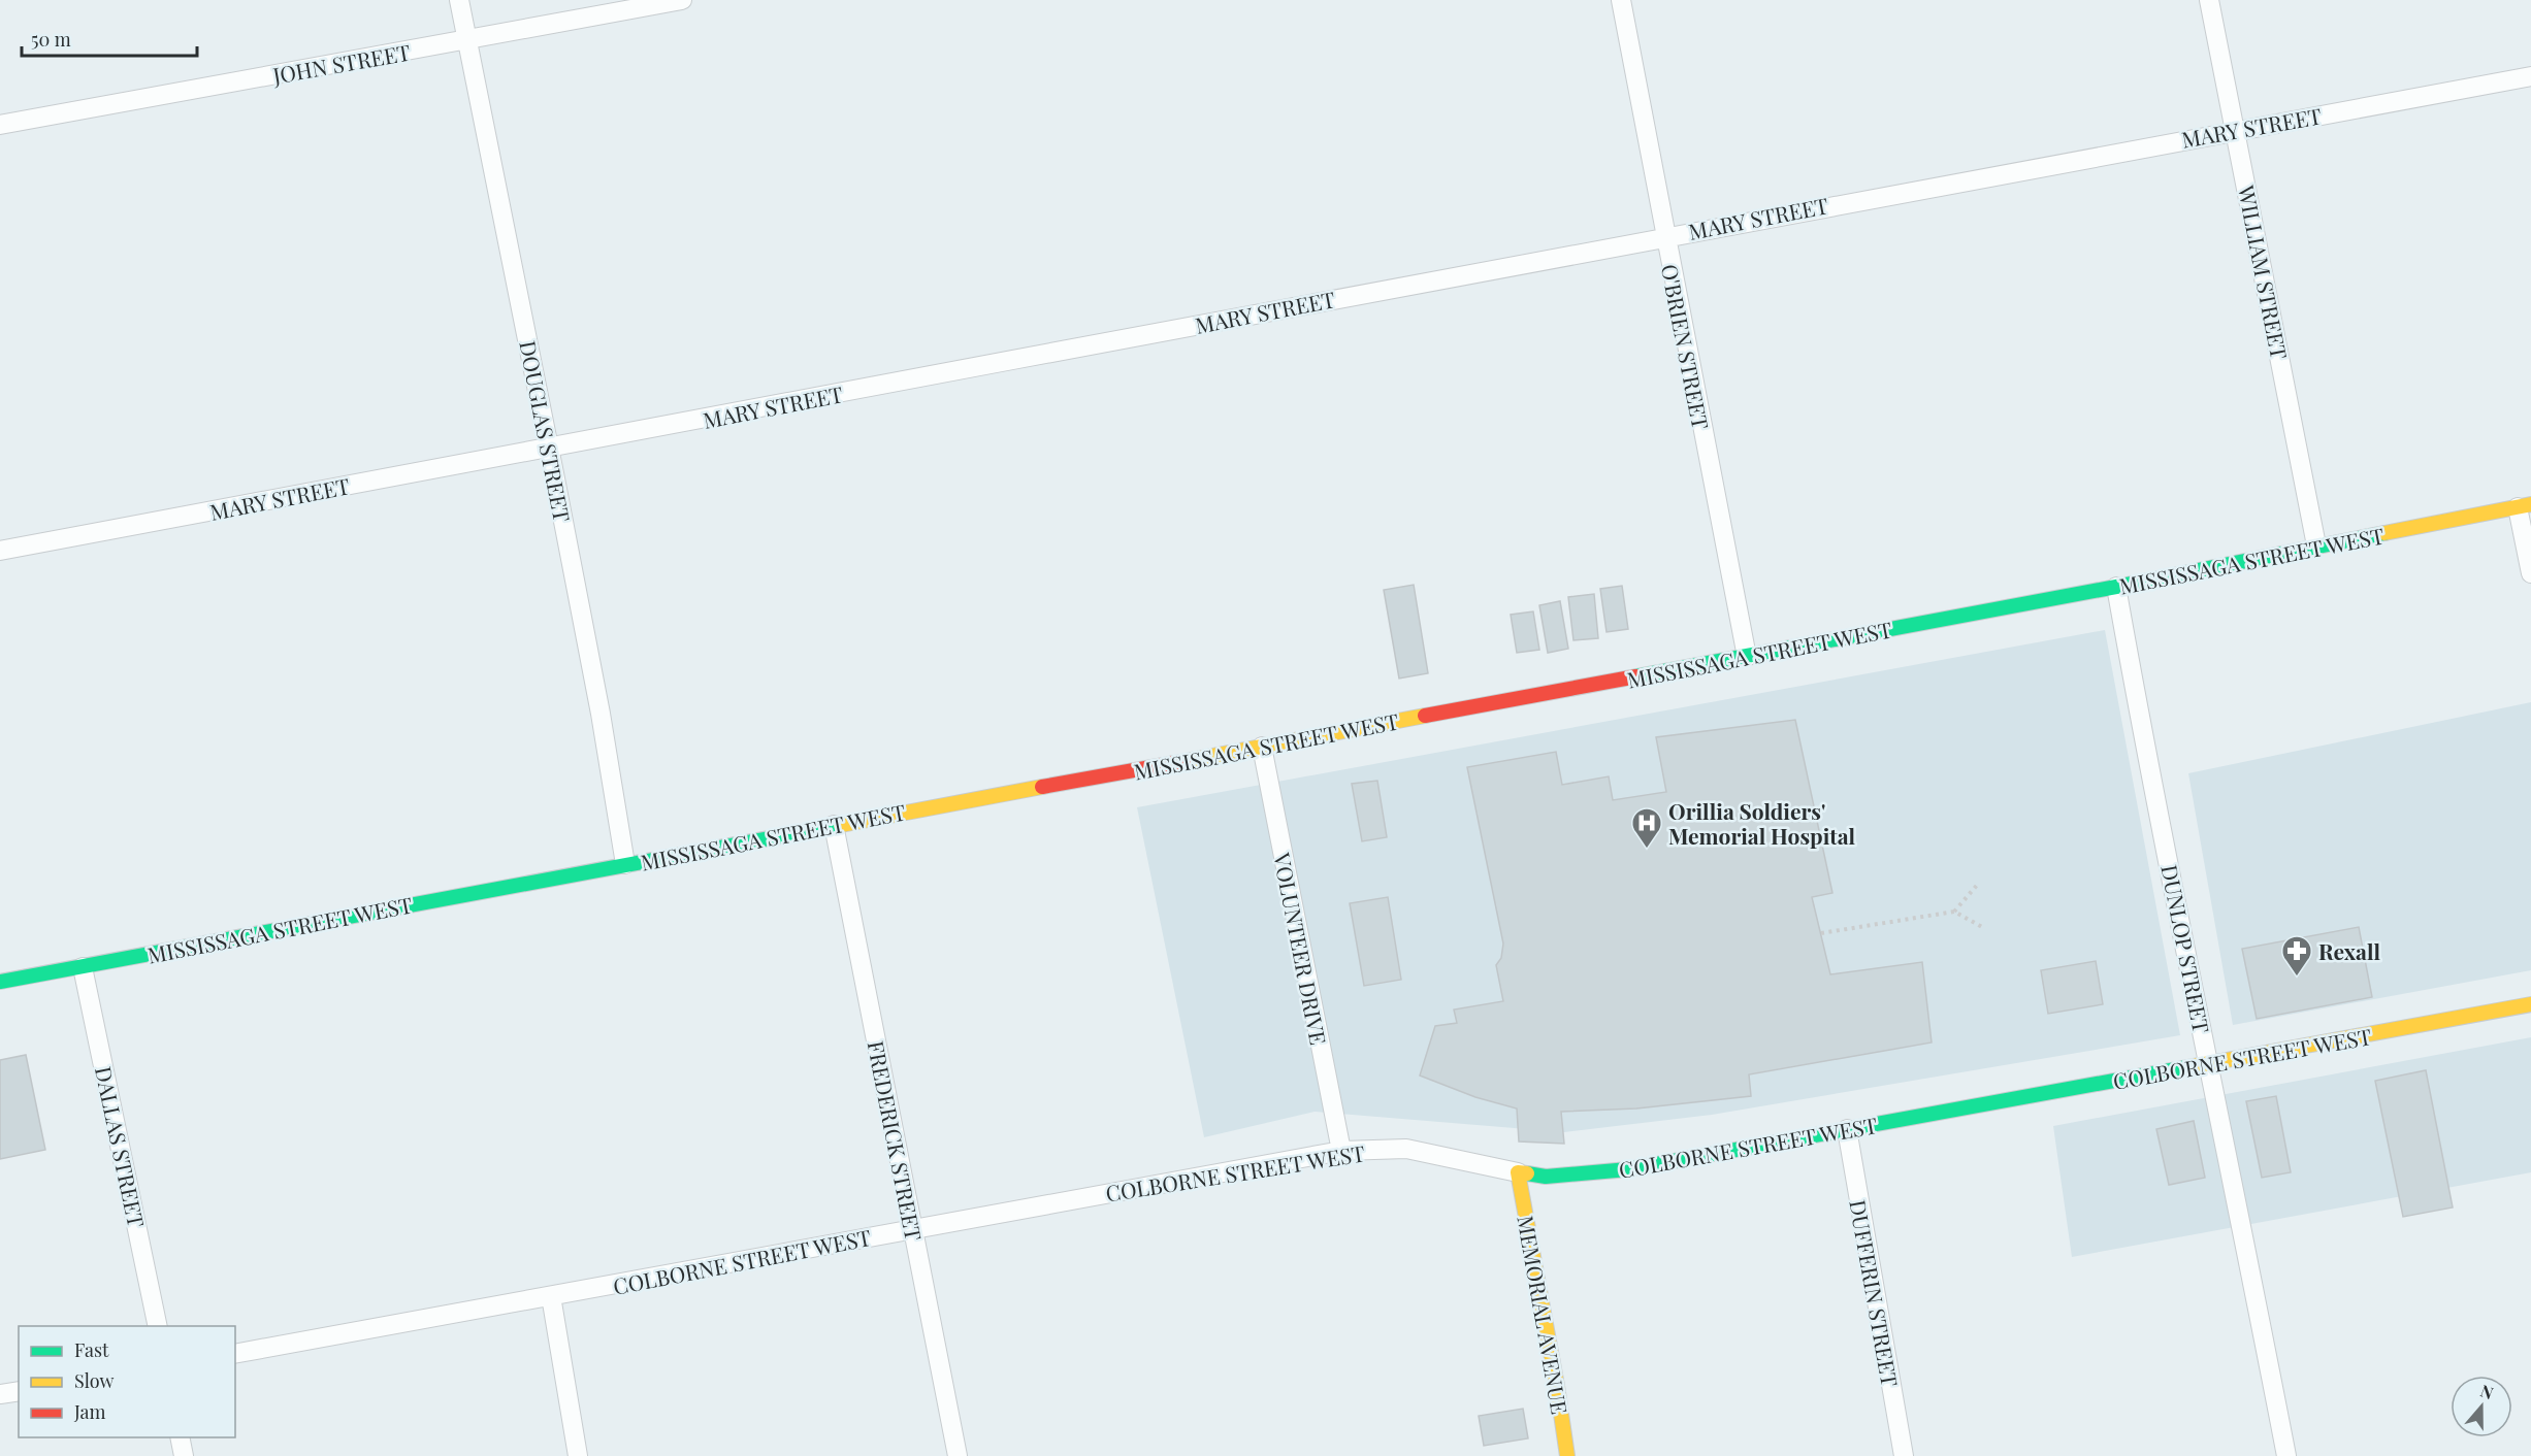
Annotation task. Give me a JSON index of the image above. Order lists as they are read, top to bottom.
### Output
{
  "streets": {
    "street": [
      "JOHN STREET",
      "MARY STREET",
      "WILLIAM STREET",
      "O'BRIEN STREET",
      "DOUGLAS STREET",
      "MISSISSAGA STREET WEST",
      "VOLUNTEER DRIVE",
      "DUNLOP STREET",
      "COLBORNE STREET WEST",
      "FREDERICK STREET",
      "DALLAS STREET",
      "DUFFERIN STREET",
      "MEMORIAL AVENUE"
    ]
  },
  "crossings": [
    ["JOHN STREET", "DOUGLAS STREET"],
    ["MARY STREET", "WILLIAM STREET"],
    ["MARY STREET", "O'BRIEN STREET"],
    ["MARY STREET", "DOUGLAS STREET"],
    ["WILLIAM STREET", "MISSISSAGA STREET WEST"],
    ["O'BRIEN STREET", "MISSISSAGA STREET WEST"],
    ["DOUGLAS STREET", "MISSISSAGA STREET WEST"],
    ["MISSISSAGA STREET WEST", "VOLUNTEER DRIVE"],
    ["MISSISSAGA STREET WEST", "DUNLOP STREET"],
    ["MISSISSAGA STREET WEST", "FREDERICK STREET"],
    ["MISSISSAGA STREET WEST", "DALLAS STREET"],
    ["VOLUNTEER DRIVE", "COLBORNE STREET WEST"],
    ["DUNLOP STREET", "COLBORNE STREET WEST"],
    ["COLBORNE STREET WEST", "FREDERICK STREET"],
    ["COLBORNE STREET WEST", "DUFFERIN STREET"],
    ["COLBORNE STREET WEST", "MEMORIAL AVENUE"]
  ],
  "places": {
    "hospital": ["Orillia Soldiers' Memorial Hospital"],
    "pharmacy": ["Rexall"]
  },
  "legend": ["Fast", "Slow", "Jam"],
  "scale_bar": "50 m",
  "north": "top"
}
